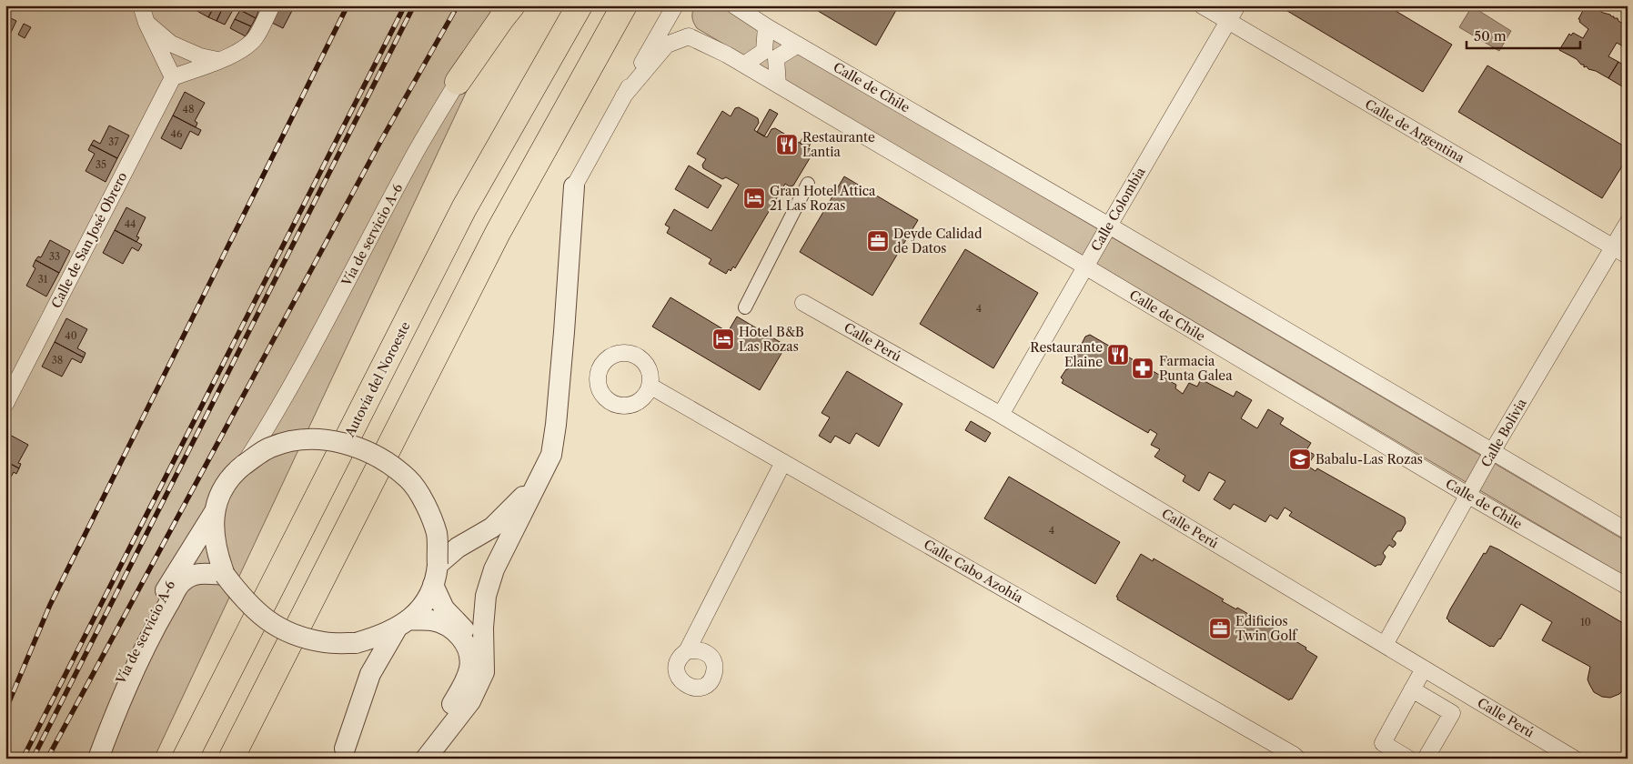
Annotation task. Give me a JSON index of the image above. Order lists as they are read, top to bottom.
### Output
{
  "streets": {
    "highway": ["Autovía del Noroeste"],
    "street": [
      "Calle de Chile",
      "Calle de Argentina",
      "Calle Colombia",
      "Vía de servicio A-6",
      "Calle de San José Obrero",
      "Calle Perú",
      "Calle Bolivia",
      "Calle Cabo Azohía"
    ]
  },
  "crossings": [
    ["Calle de Chile", "Calle Colombia"],
    ["Calle de Chile", "Calle Bolivia"],
    ["Calle de Argentina", "Calle Colombia"],
    ["Calle de Argentina", "Calle Bolivia"],
    ["Calle Colombia", "Calle Perú"],
    ["Calle Perú", "Calle Bolivia"]
  ],
  "places": {
    "restaurant": ["Restaurante Lantia", "Restaurante Elaine"],
    "hotel": ["Gran Hotel Attica 21 Las Rozas", "Hotel B&B Las Rozas"],
    "office": ["Deyde Calidad de Datos", "Edificios Twin Golf"],
    "pharmacy": ["Farmacia Punta Galea"],
    "school or university": ["Babalu-Las Rozas"]
  },
  "house_numbers": [
    "48",
    "46",
    "37",
    "35",
    "44",
    "33",
    "31",
    "4",
    "40",
    "38",
    "4",
    "10"
  ],
  "scale_bar": "50 m"
}
